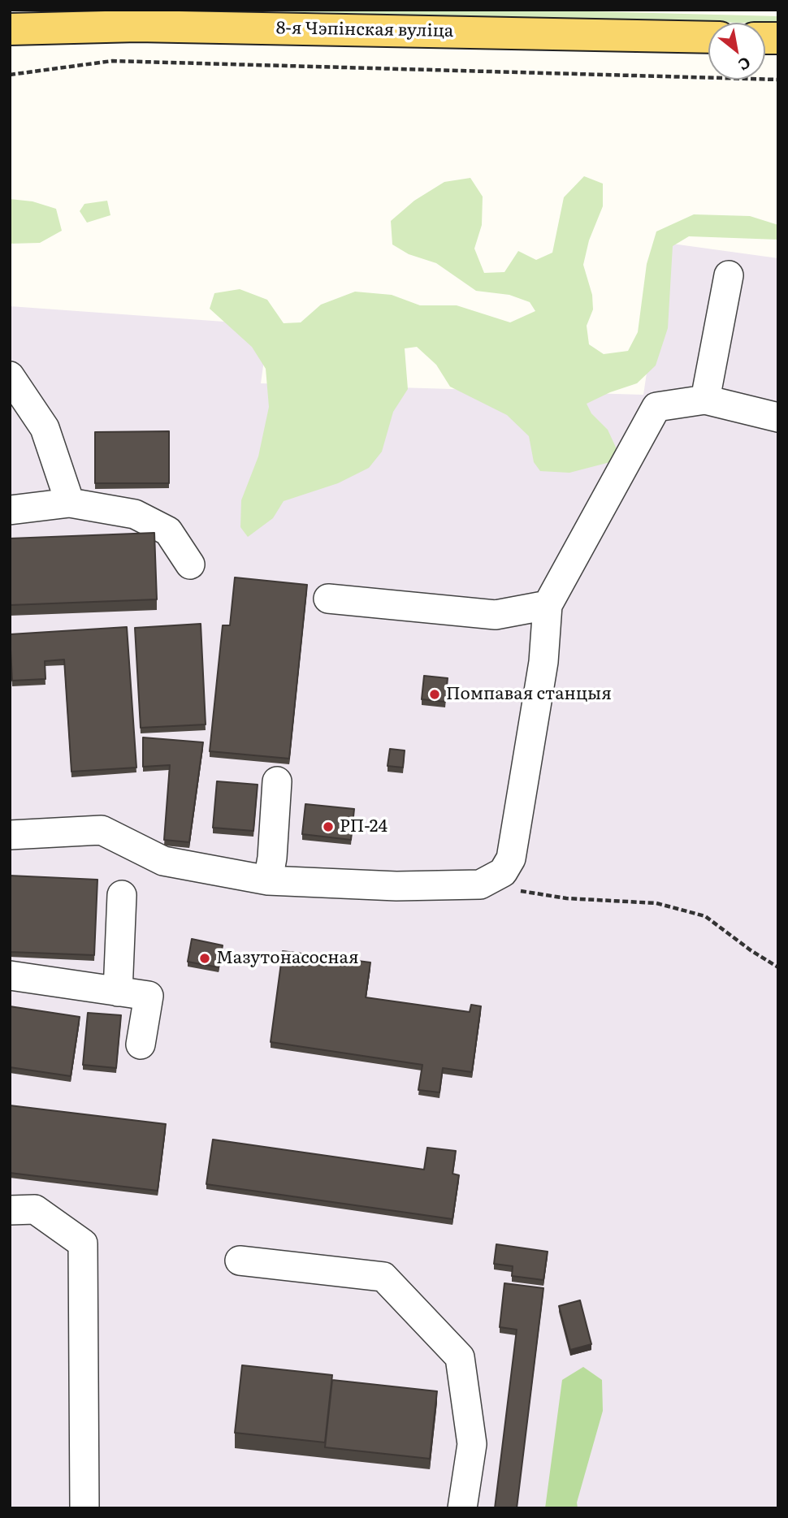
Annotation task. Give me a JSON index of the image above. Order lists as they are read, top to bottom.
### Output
{
  "streets": {
    "main road": ["8-я Чэпінская вуліца"]
  },
  "places": ["Помпавая станцыя", "РП-24", "Мазутонасосная"],
  "north": "bottom right"
}
